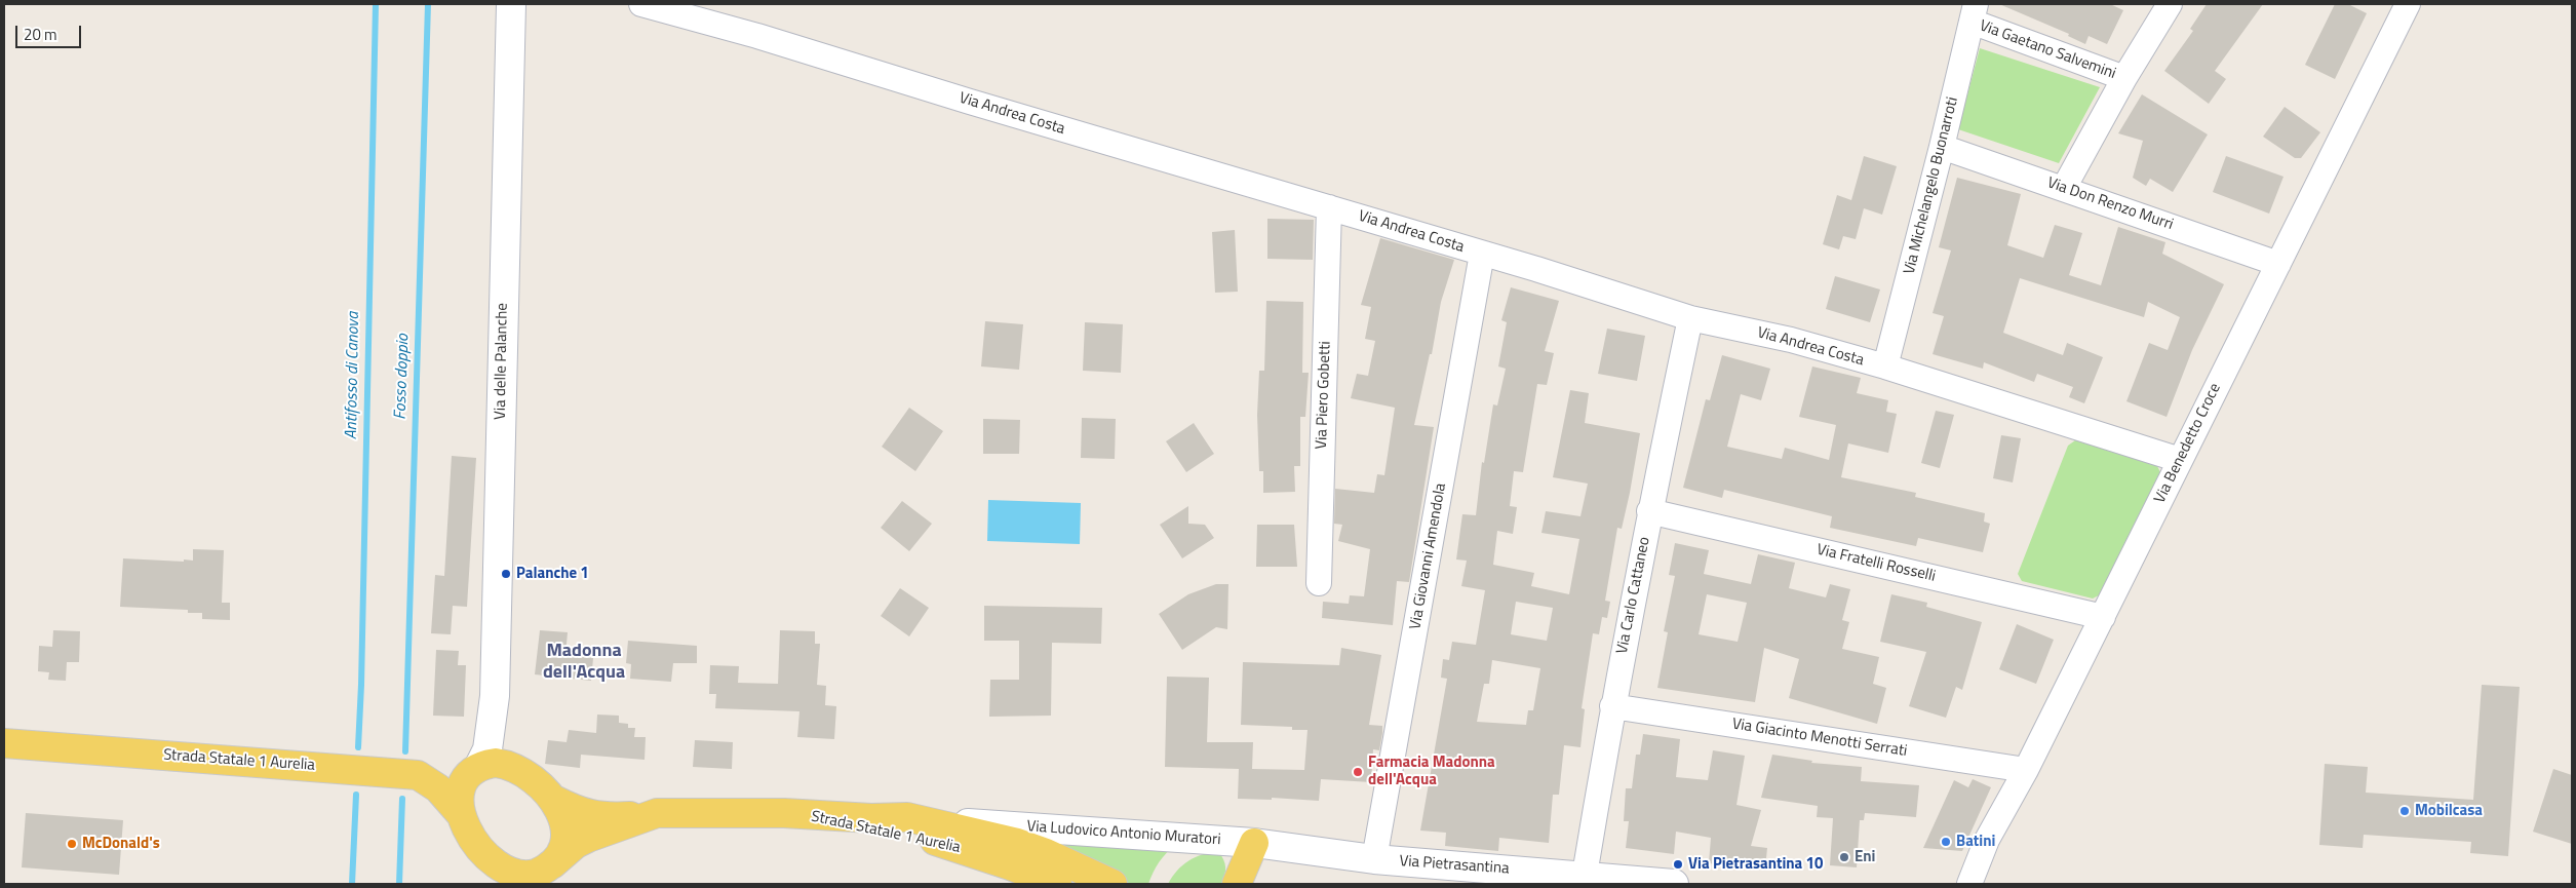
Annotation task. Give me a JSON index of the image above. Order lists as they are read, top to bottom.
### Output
{
  "streets": {
    "main road": [
      "Via delle Palanche",
      "Strada Statale 1 Aurelia",
      "Via Ludovico Antonio Muratori",
      "Via Pietrasantina"
    ],
    "street": [
      "Via Gaetano Salvemini",
      "Via Andrea Costa",
      "Via Michelangelo Buonarroti",
      "Via Don Renzo Murri",
      "Via Piero Gobetti",
      "Via Benedetto Croce",
      "Via Giovanni Amendola",
      "Via Fratelli Rosselli",
      "Via Carlo Cattaneo",
      "Via Giacinto Menotti Serrati"
    ]
  },
  "crossings": [
    ["Via Gaetano Salvemini", "Via Michelangelo Buonarroti"],
    ["Via Andrea Costa", "Via Michelangelo Buonarroti"],
    ["Via Andrea Costa", "Via Piero Gobetti"],
    ["Via Andrea Costa", "Via Benedetto Croce"],
    ["Via Andrea Costa", "Via Giovanni Amendola"],
    ["Via Andrea Costa", "Via Carlo Cattaneo"],
    ["Via Michelangelo Buonarroti", "Via Don Renzo Murri"],
    ["Via Don Renzo Murri", "Via Benedetto Croce"],
    ["Via delle Palanche", "Strada Statale 1 Aurelia"],
    ["Via Benedetto Croce", "Via Fratelli Rosselli"],
    ["Via Benedetto Croce", "Via Giacinto Menotti Serrati"],
    ["Via Giovanni Amendola", "Via Pietrasantina"],
    ["Via Fratelli Rosselli", "Via Carlo Cattaneo"],
    ["Via Carlo Cattaneo", "Via Giacinto Menotti Serrati"],
    ["Via Carlo Cattaneo", "Via Pietrasantina"],
    ["Strada Statale 1 Aurelia", "Via Ludovico Antonio Muratori"],
    ["Via Ludovico Antonio Muratori", "Via Pietrasantina"]
  ],
  "districts": ["Madonna dell'Acqua"],
  "water": ["Antifosso di Canova", "Fosso doppio"],
  "places": [
    "Palanche 1",
    "Farmacia Madonna dell'Acqua",
    "Mobilcasa",
    "Batini",
    "McDonald's",
    "Eni",
    "Via Pietrasantina 10"
  ],
  "scale_bar": "20 m"
}
